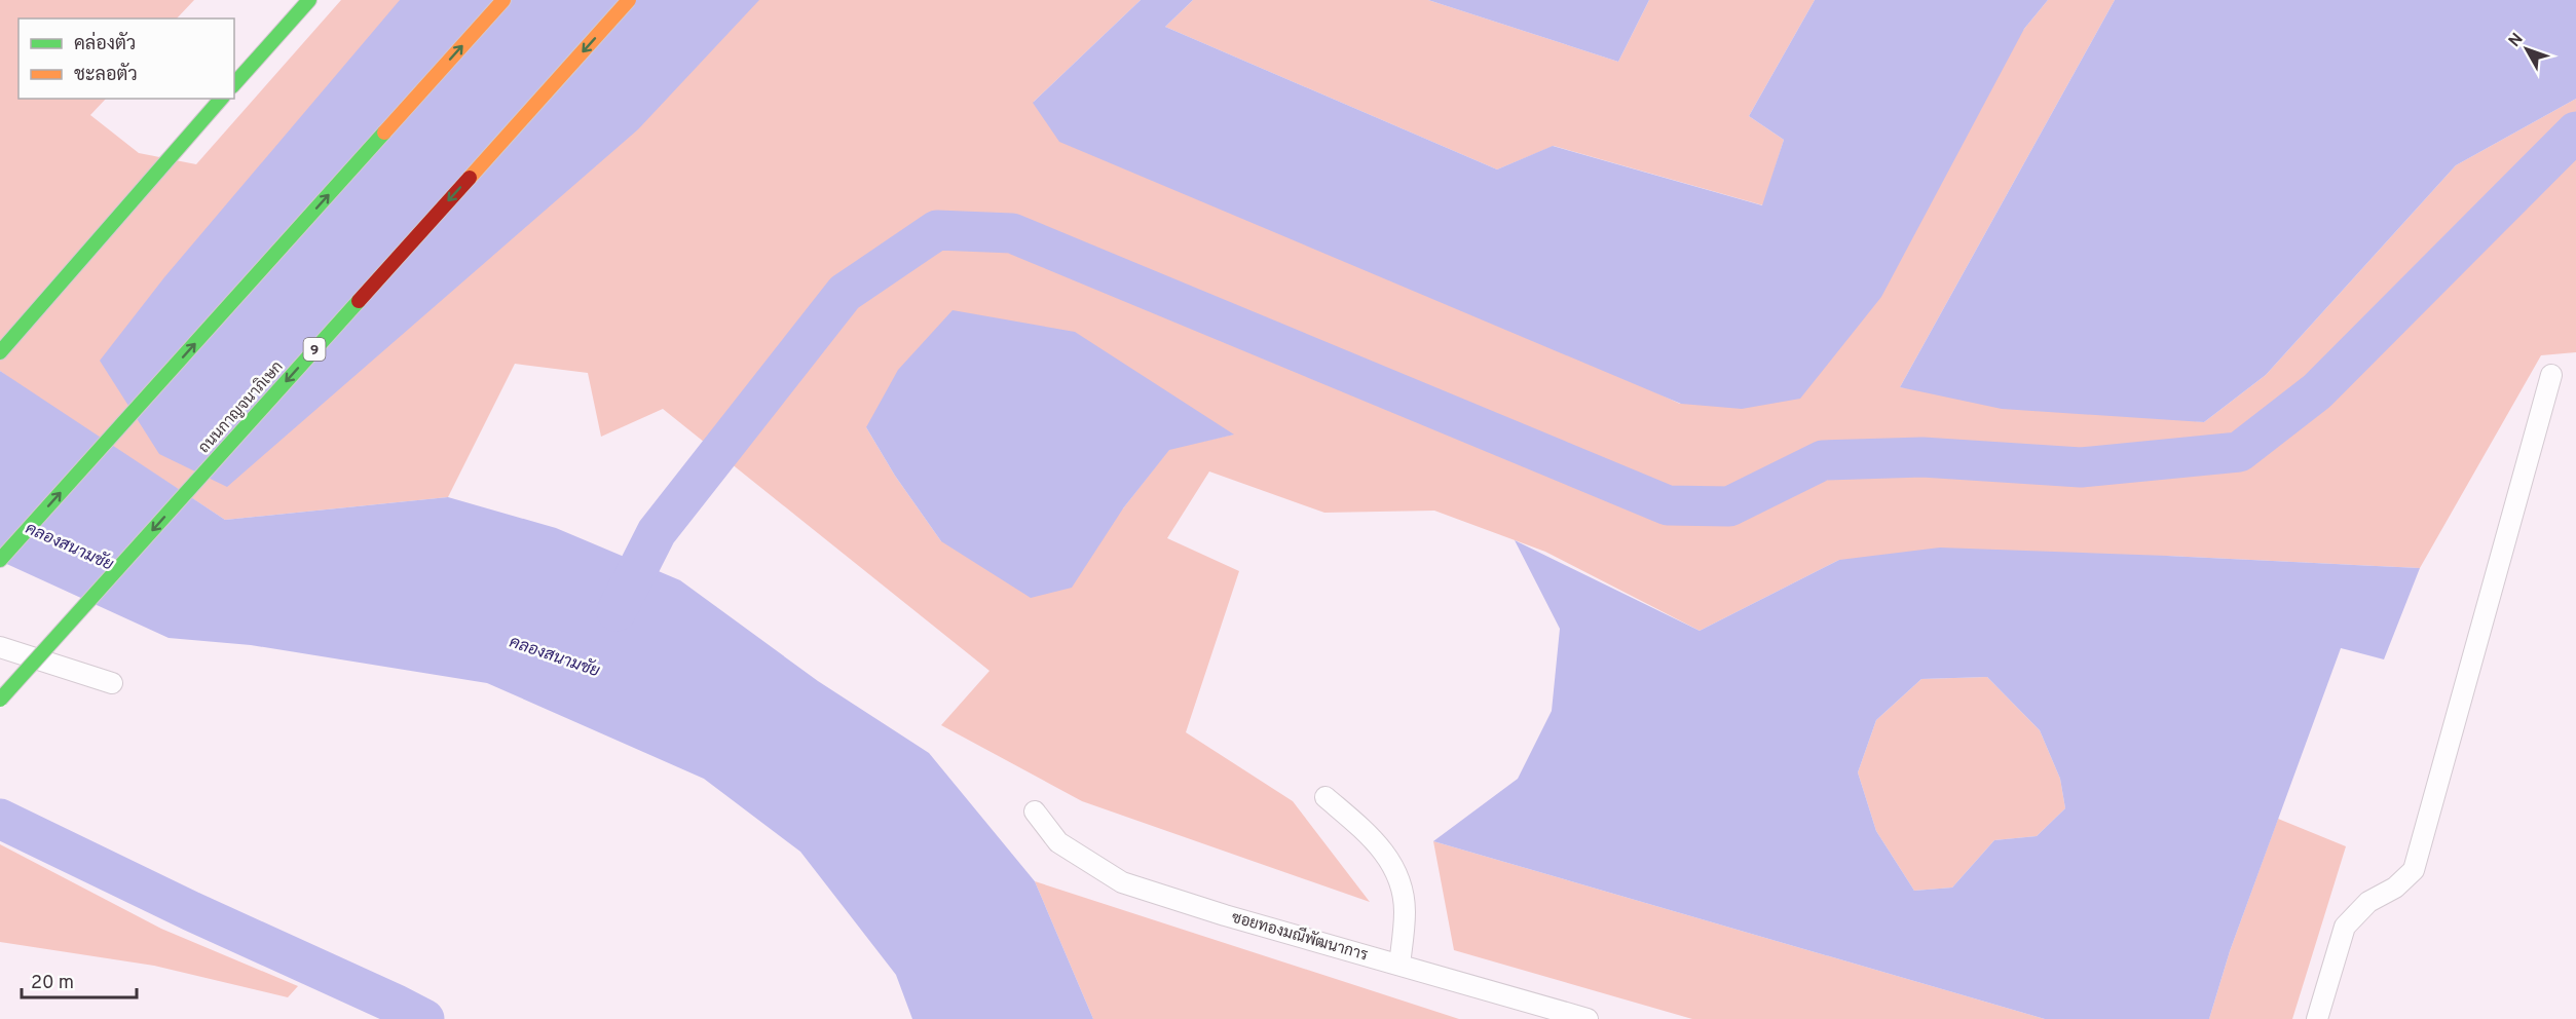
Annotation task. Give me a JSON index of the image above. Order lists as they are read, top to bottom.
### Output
{
  "streets": {
    "main road": ["9", "ถนนกาญจนาภิเษก"],
    "lane": ["ซอยทองมณีพัฒนาการ"]
  },
  "water": ["คลองสนามชัย"],
  "legend": ["คล่องตัว", "ชะลอตัว"],
  "scale_bar": "20 m",
  "north": "top left"
}
